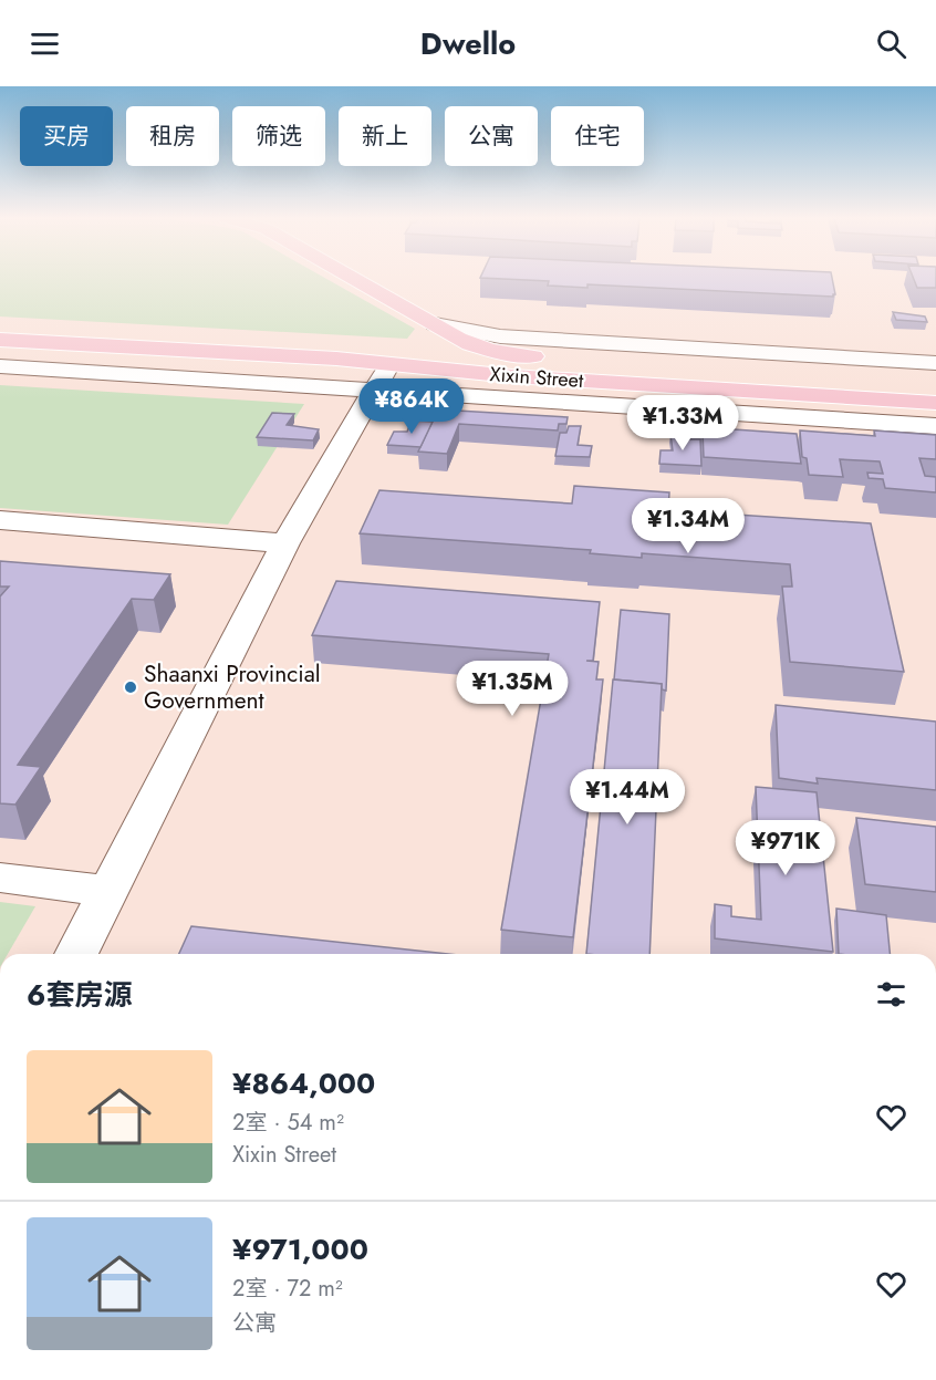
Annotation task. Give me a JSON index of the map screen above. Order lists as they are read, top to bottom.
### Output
{
  "streets": {
    "main road": ["Xixin Street"]
  },
  "places": ["Shaanxi Provincial Government"],
  "page": {
    "header": "Dwello",
    "chip": [
      "买房",
      "租房",
      "筛选",
      "新上",
      "公寓",
      "住宅"
    ],
    "price": [
      "¥864K",
      "¥1.33M",
      "¥1.34M",
      "¥1.35M",
      "¥1.44M",
      "¥971K"
    ],
    "heading": "6套房源",
    "list": [
      {
        "name": "¥864,000",
        "note": "2室 · 54 m² · Xixin Street"
      },
      {
        "name": "¥971,000",
        "note": "2室 · 72 m² · 公寓"
      }
    ]
  }
}
